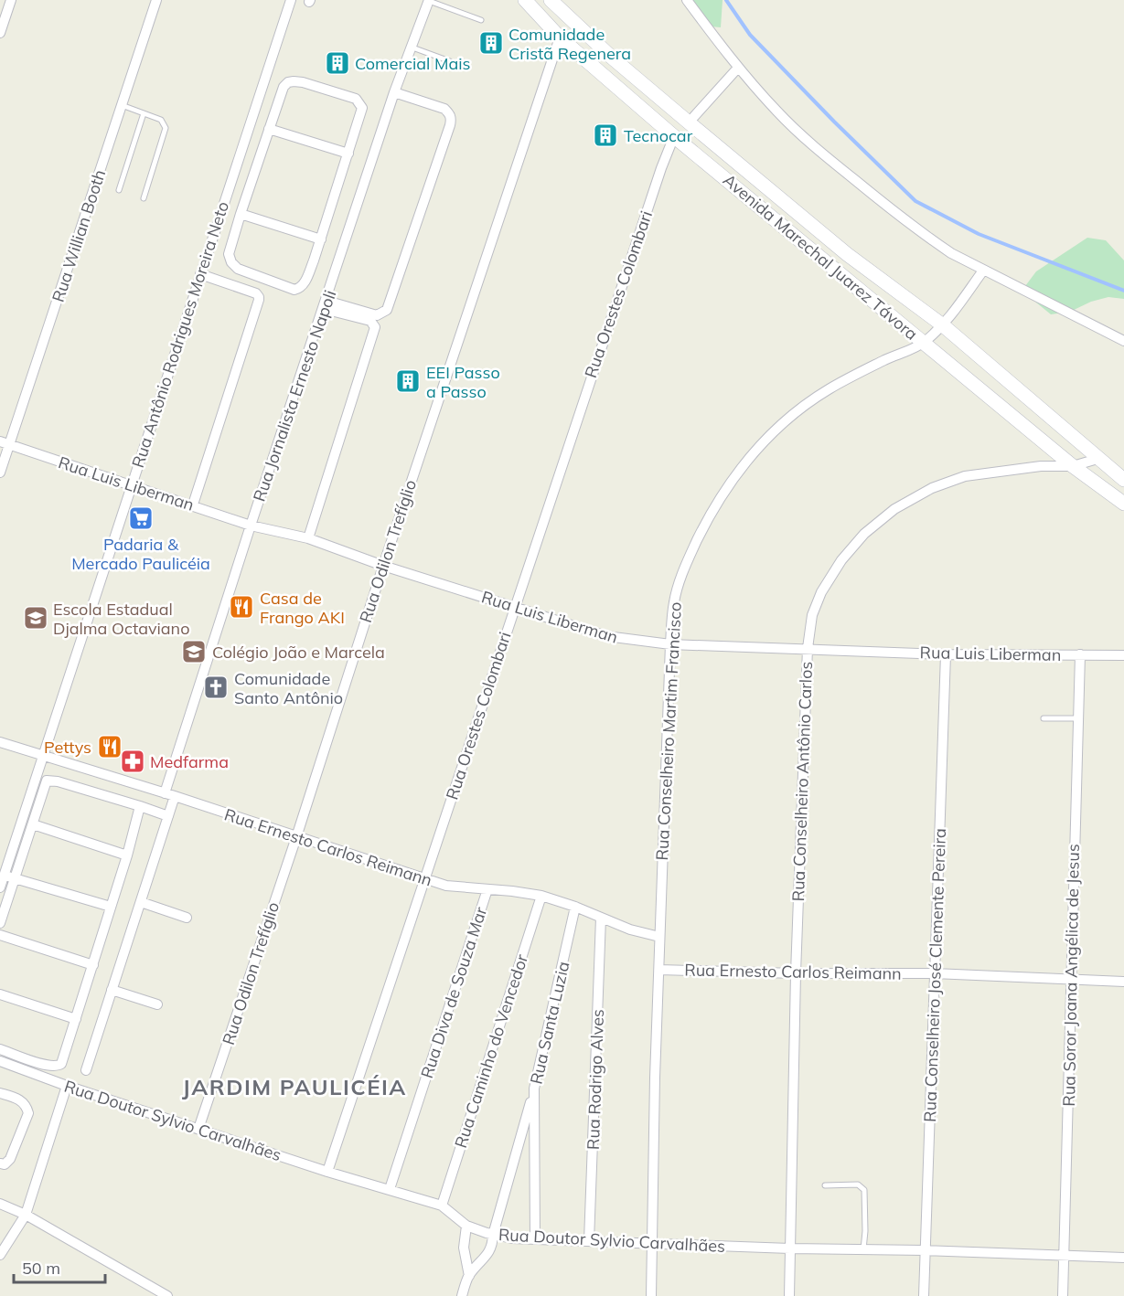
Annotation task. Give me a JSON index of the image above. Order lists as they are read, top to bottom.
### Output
{
  "streets": {
    "street": [
      "Rua Willian Booth",
      "Avenida Marechal Juarez Távora",
      "Rua Orestes Colombari",
      "Rua Antônio Rodrigues Moreira Neto",
      "Rua Jornalista Ernesto Napoli",
      "Rua Luis Liberman",
      "Rua Odilon Trefíglio",
      "Rua Conselheiro Martim Francisco",
      "Rua Conselheiro Antônio Carlos",
      "Rua Ernesto Carlos Reimann",
      "Rua Conselheiro José Clemente Pereira",
      "Rua Soror Joana Angélica de Jesus",
      "Rua Diva de Souza Mar",
      "Rua Santa Luzia",
      "Rua Caminho do Vencedor",
      "Rua Rodrigo Alves",
      "Rua Doutor Sylvio Carvalhães"
    ]
  },
  "crossings": [
    ["Rua Willian Booth", "Rua Luis Liberman"],
    ["Avenida Marechal Juarez Távora", "Rua Orestes Colombari"],
    ["Avenida Marechal Juarez Távora", "Rua Odilon Trefíglio"],
    ["Avenida Marechal Juarez Távora", "Rua Conselheiro Martim Francisco"],
    ["Avenida Marechal Juarez Távora", "Rua Conselheiro Antônio Carlos"],
    ["Rua Orestes Colombari", "Rua Luis Liberman"],
    ["Rua Orestes Colombari", "Rua Ernesto Carlos Reimann"],
    ["Rua Orestes Colombari", "Rua Doutor Sylvio Carvalhães"],
    ["Rua Antônio Rodrigues Moreira Neto", "Rua Luis Liberman"],
    ["Rua Antônio Rodrigues Moreira Neto", "Rua Ernesto Carlos Reimann"],
    ["Rua Jornalista Ernesto Napoli", "Rua Luis Liberman"],
    ["Rua Jornalista Ernesto Napoli", "Rua Ernesto Carlos Reimann"],
    ["Rua Luis Liberman", "Rua Odilon Trefíglio"],
    ["Rua Luis Liberman", "Rua Conselheiro Martim Francisco"],
    ["Rua Luis Liberman", "Rua Conselheiro Antônio Carlos"],
    ["Rua Luis Liberman", "Rua Conselheiro José Clemente Pereira"],
    ["Rua Luis Liberman", "Rua Soror Joana Angélica de Jesus"],
    ["Rua Odilon Trefíglio", "Rua Ernesto Carlos Reimann"],
    ["Rua Odilon Trefíglio", "Rua Doutor Sylvio Carvalhães"],
    ["Rua Conselheiro Martim Francisco", "Rua Ernesto Carlos Reimann"],
    ["Rua Conselheiro Martim Francisco", "Rua Doutor Sylvio Carvalhães"],
    ["Rua Conselheiro Antônio Carlos", "Rua Ernesto Carlos Reimann"],
    ["Rua Conselheiro Antônio Carlos", "Rua Doutor Sylvio Carvalhães"],
    ["Rua Ernesto Carlos Reimann", "Rua Conselheiro José Clemente Pereira"],
    ["Rua Ernesto Carlos Reimann", "Rua Soror Joana Angélica de Jesus"],
    ["Rua Ernesto Carlos Reimann", "Rua Diva de Souza Mar"],
    ["Rua Ernesto Carlos Reimann", "Rua Santa Luzia"],
    ["Rua Ernesto Carlos Reimann", "Rua Caminho do Vencedor"],
    ["Rua Ernesto Carlos Reimann", "Rua Rodrigo Alves"],
    ["Rua Conselheiro José Clemente Pereira", "Rua Doutor Sylvio Carvalhães"],
    ["Rua Soror Joana Angélica de Jesus", "Rua Doutor Sylvio Carvalhães"],
    ["Rua Diva de Souza Mar", "Rua Doutor Sylvio Carvalhães"],
    ["Rua Santa Luzia", "Rua Doutor Sylvio Carvalhães"],
    ["Rua Caminho do Vencedor", "Rua Doutor Sylvio Carvalhães"],
    ["Rua Rodrigo Alves", "Rua Doutor Sylvio Carvalhães"]
  ],
  "districts": ["JARDIM PAULICÉIA"],
  "places": {
    "building": [
      "Comunidade Cristã Regenera",
      "Comercial Mais",
      "Tecnocar",
      "EEI Passo a Passo"
    ],
    "supermarket": ["Padaria & Mercado Paulicéia"],
    "restaurant": ["Casa de Frango AKI", "Pettys"],
    "school or university": ["Escola Estadual Djalma Octaviano", "Colégio João e Marcela"],
    "church": ["Comunidade Santo Antônio"],
    "pharmacy": ["Medfarma"]
  },
  "scale_bar": "50 m"
}
